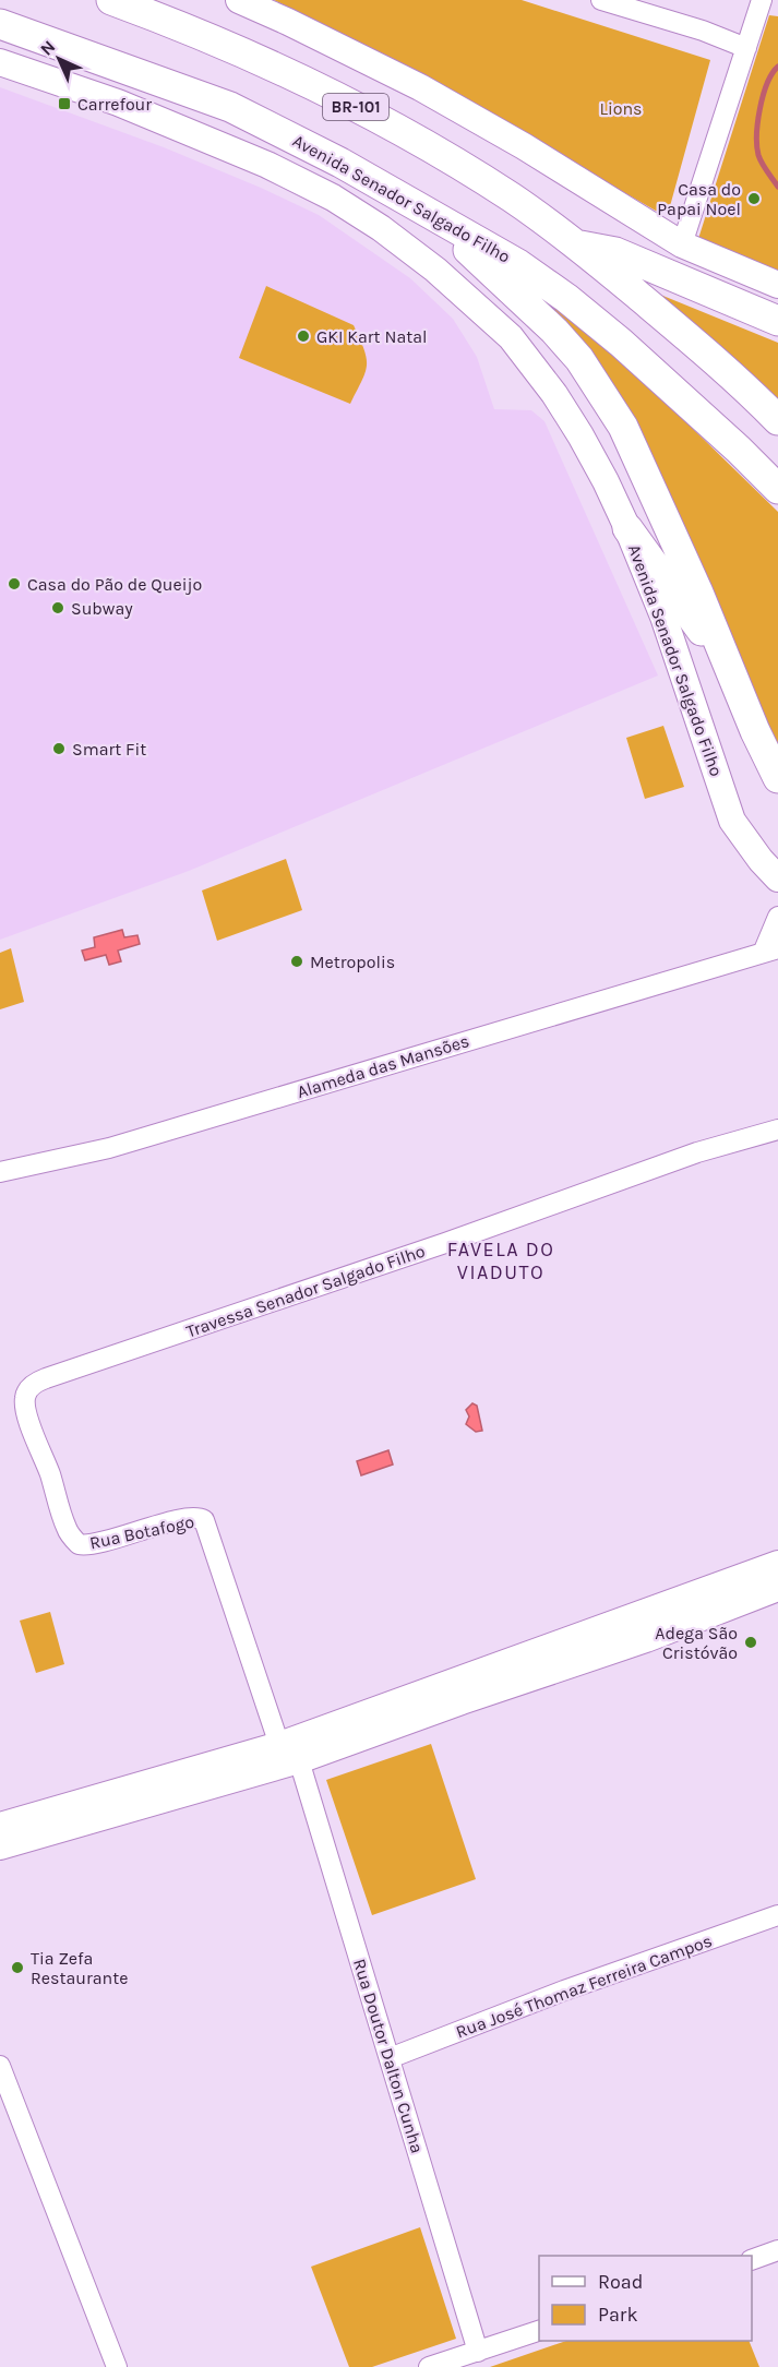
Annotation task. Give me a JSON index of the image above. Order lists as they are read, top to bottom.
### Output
{
  "streets": {
    "highway": ["BR-101", "Avenida Senador Salgado Filho"],
    "street": [
      "Alameda das Mansões",
      "Travessa Senador Salgado Filho",
      "Rua Botafogo",
      "Rua José Thomaz Ferreira Campos",
      "Rua Doutor Dalton Cunha"
    ]
  },
  "crossings": [
    ["Travessa Senador Salgado Filho", "Rua Botafogo"],
    ["Rua Botafogo", "Rua Doutor Dalton Cunha"],
    ["Rua José Thomaz Ferreira Campos", "Rua Doutor Dalton Cunha"]
  ],
  "districts": ["FAVELA DO VIADUTO"],
  "parks": ["Lions"],
  "places": {
    "transit": ["Carrefour"],
    "other": [
      "Casa do Papai Noel",
      "GKI Kart Natal",
      "Casa do Pão de Queijo",
      "Subway",
      "Smart Fit",
      "Metropolis",
      "Adega São Cristóvão",
      "Tia Zefa Restaurante"
    ]
  },
  "legend": ["Road", "Park"],
  "north": "top left"
}
